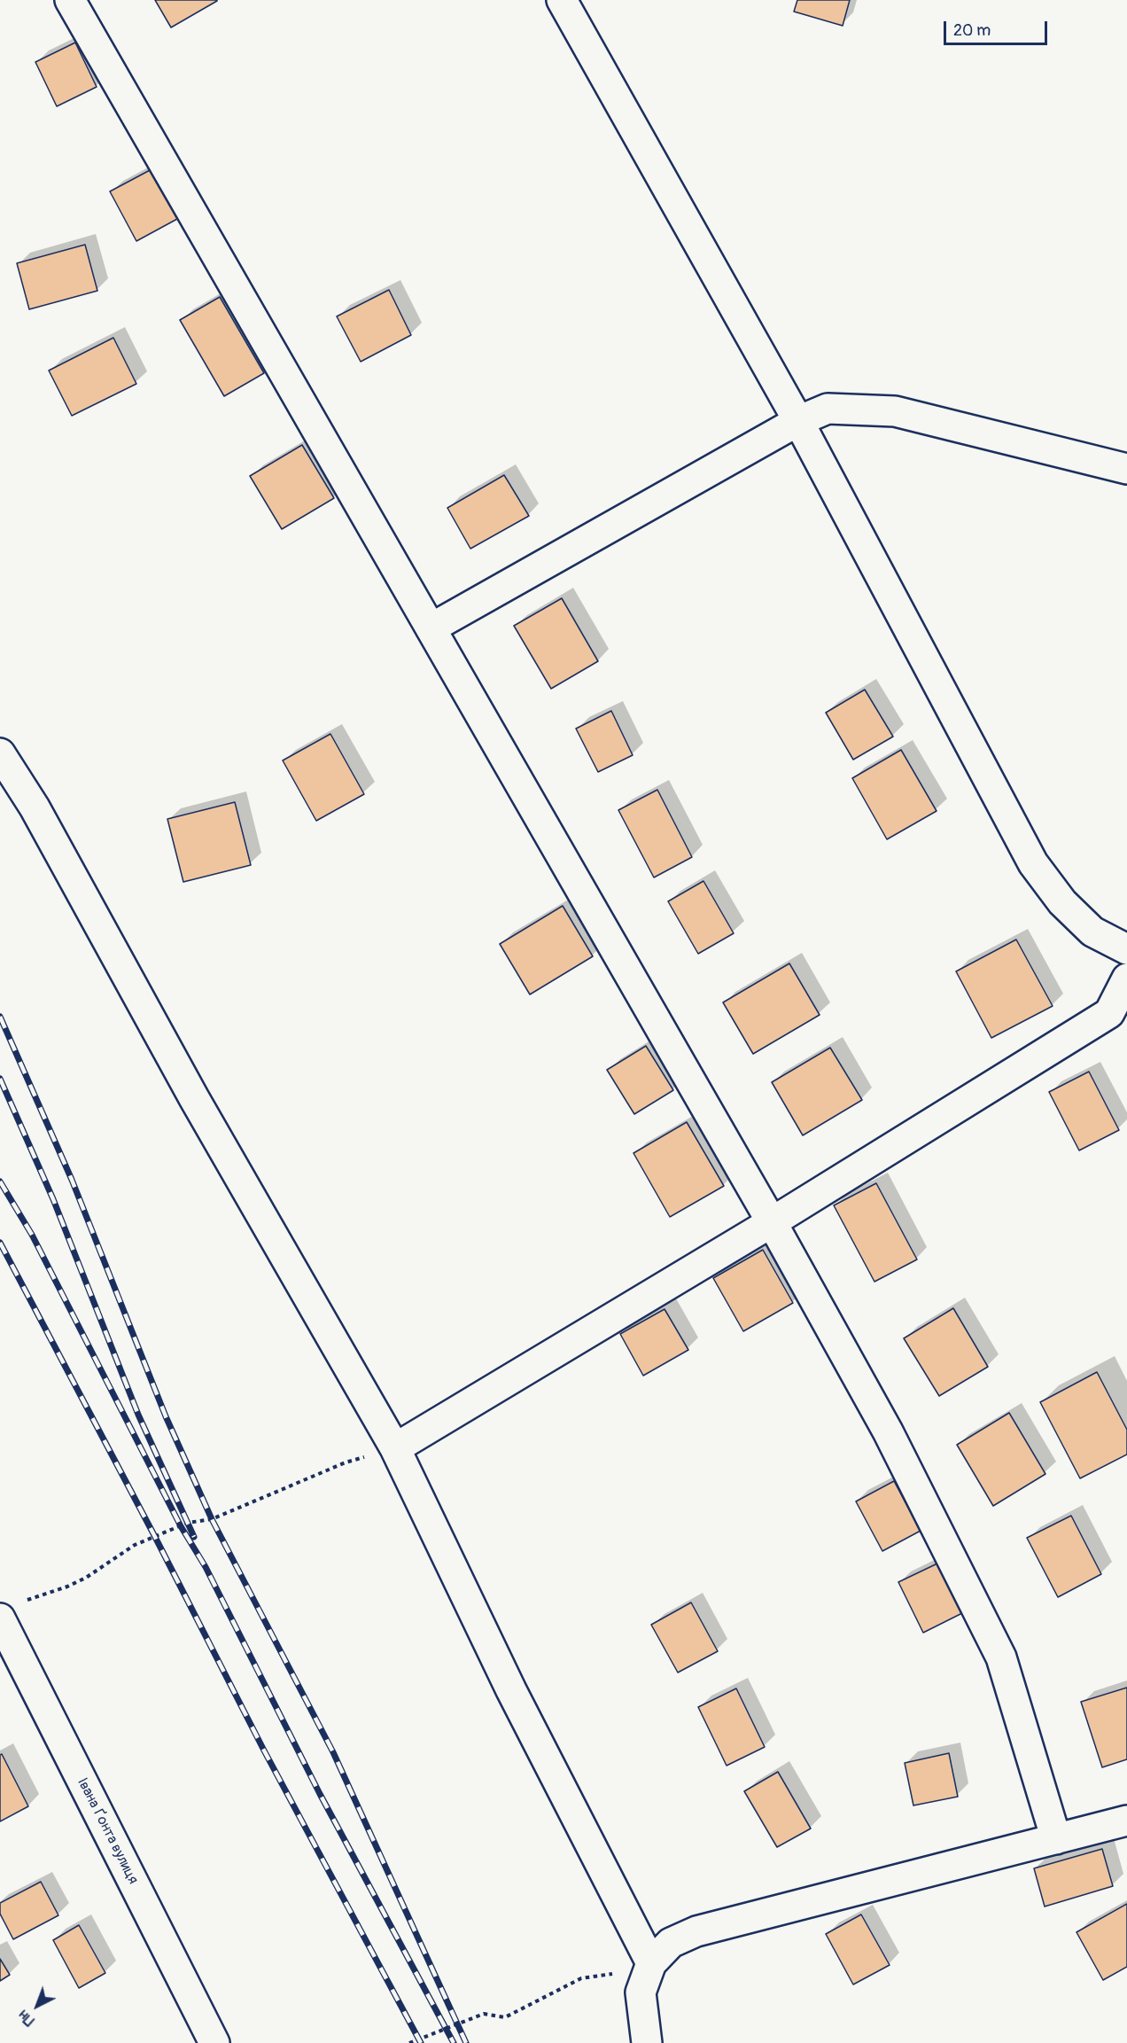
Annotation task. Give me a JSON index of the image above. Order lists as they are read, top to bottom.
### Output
{
  "streets": {
    "street": ["Івана Ґонта вулиця"]
  },
  "scale_bar": "20 m",
  "north": "bottom left"
}
